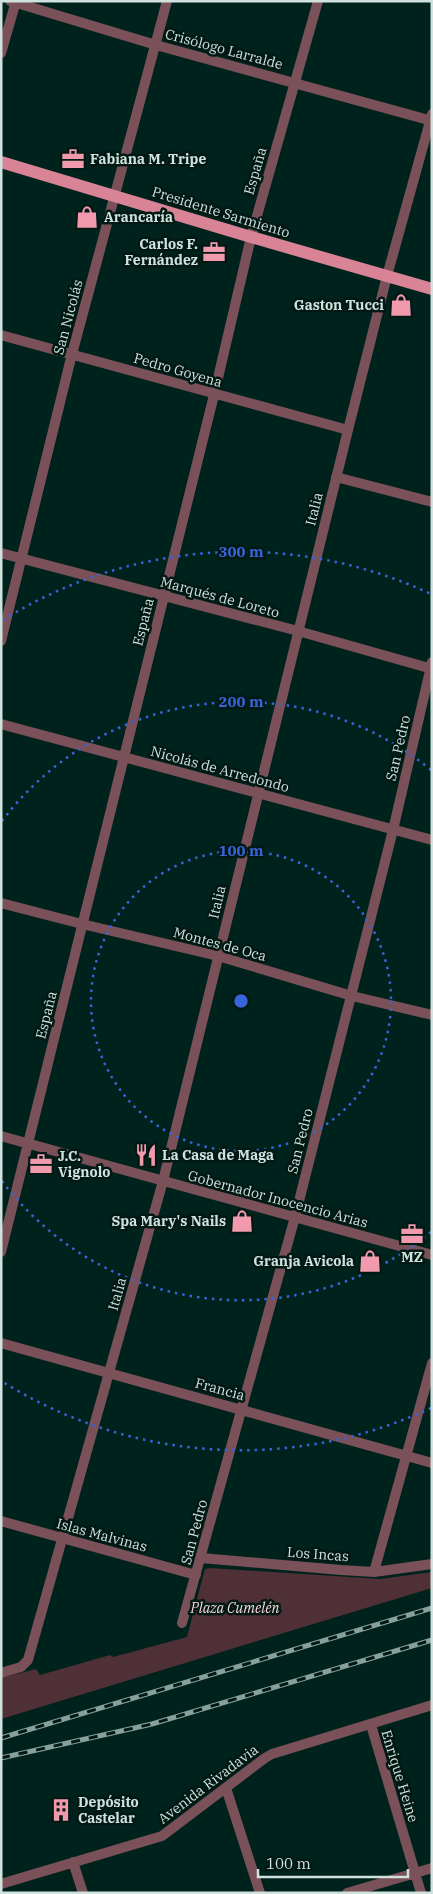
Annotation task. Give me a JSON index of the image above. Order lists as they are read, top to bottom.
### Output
{
  "streets": {
    "main road": ["Presidente Sarmiento"],
    "street": [
      "Crisólogo Larralde",
      "España",
      "San Nicolás",
      "Pedro Goyena",
      "Italia",
      "Marqués de Loreto",
      "San Pedro",
      "Nicolás de Arredondo",
      "Montes de Oca",
      "Gobernador Inocencio Arias",
      "Francia",
      "Islas Malvinas",
      "Los Incas",
      "Enrique Heine",
      "Avenida Rivadavia"
    ]
  },
  "crossings": [
    ["Crisólogo Larralde", "España"],
    ["Crisólogo Larralde", "San Nicolás"],
    ["Crisólogo Larralde", "Italia"],
    ["España", "Presidente Sarmiento"],
    ["España", "Pedro Goyena"],
    ["España", "Marqués de Loreto"],
    ["España", "Nicolás de Arredondo"],
    ["España", "Montes de Oca"],
    ["España", "Gobernador Inocencio Arias"],
    ["Presidente Sarmiento", "San Nicolás"],
    ["Presidente Sarmiento", "Italia"],
    ["San Nicolás", "Pedro Goyena"],
    ["San Nicolás", "Marqués de Loreto"],
    ["Pedro Goyena", "Italia"],
    ["Italia", "Marqués de Loreto"],
    ["Italia", "Nicolás de Arredondo"],
    ["Italia", "Montes de Oca"],
    ["Italia", "Gobernador Inocencio Arias"],
    ["Italia", "Francia"],
    ["Italia", "Islas Malvinas"],
    ["Marqués de Loreto", "San Pedro"],
    ["San Pedro", "Nicolás de Arredondo"],
    ["San Pedro", "Montes de Oca"],
    ["San Pedro", "Gobernador Inocencio Arias"],
    ["San Pedro", "Francia"],
    ["San Pedro", "Islas Malvinas"],
    ["San Pedro", "Los Incas"],
    ["Enrique Heine", "Avenida Rivadavia"]
  ],
  "parks": ["Plaza Cumelén"],
  "places": {
    "office": [
      "Fabiana M. Tripe",
      "Carlos F. Fernández",
      "J.C. Vignolo",
      "MZ"
    ],
    "shop": [
      "Arancaría",
      "Gaston Tucci",
      "Spa Mary's Nails",
      "Granja Avicola"
    ],
    "restaurant": ["La Casa de Maga"],
    "building": ["Depósito Castelar"]
  },
  "scale_bar": "100 m",
  "rings": ["300 m", "200 m", "100 m"]
}
